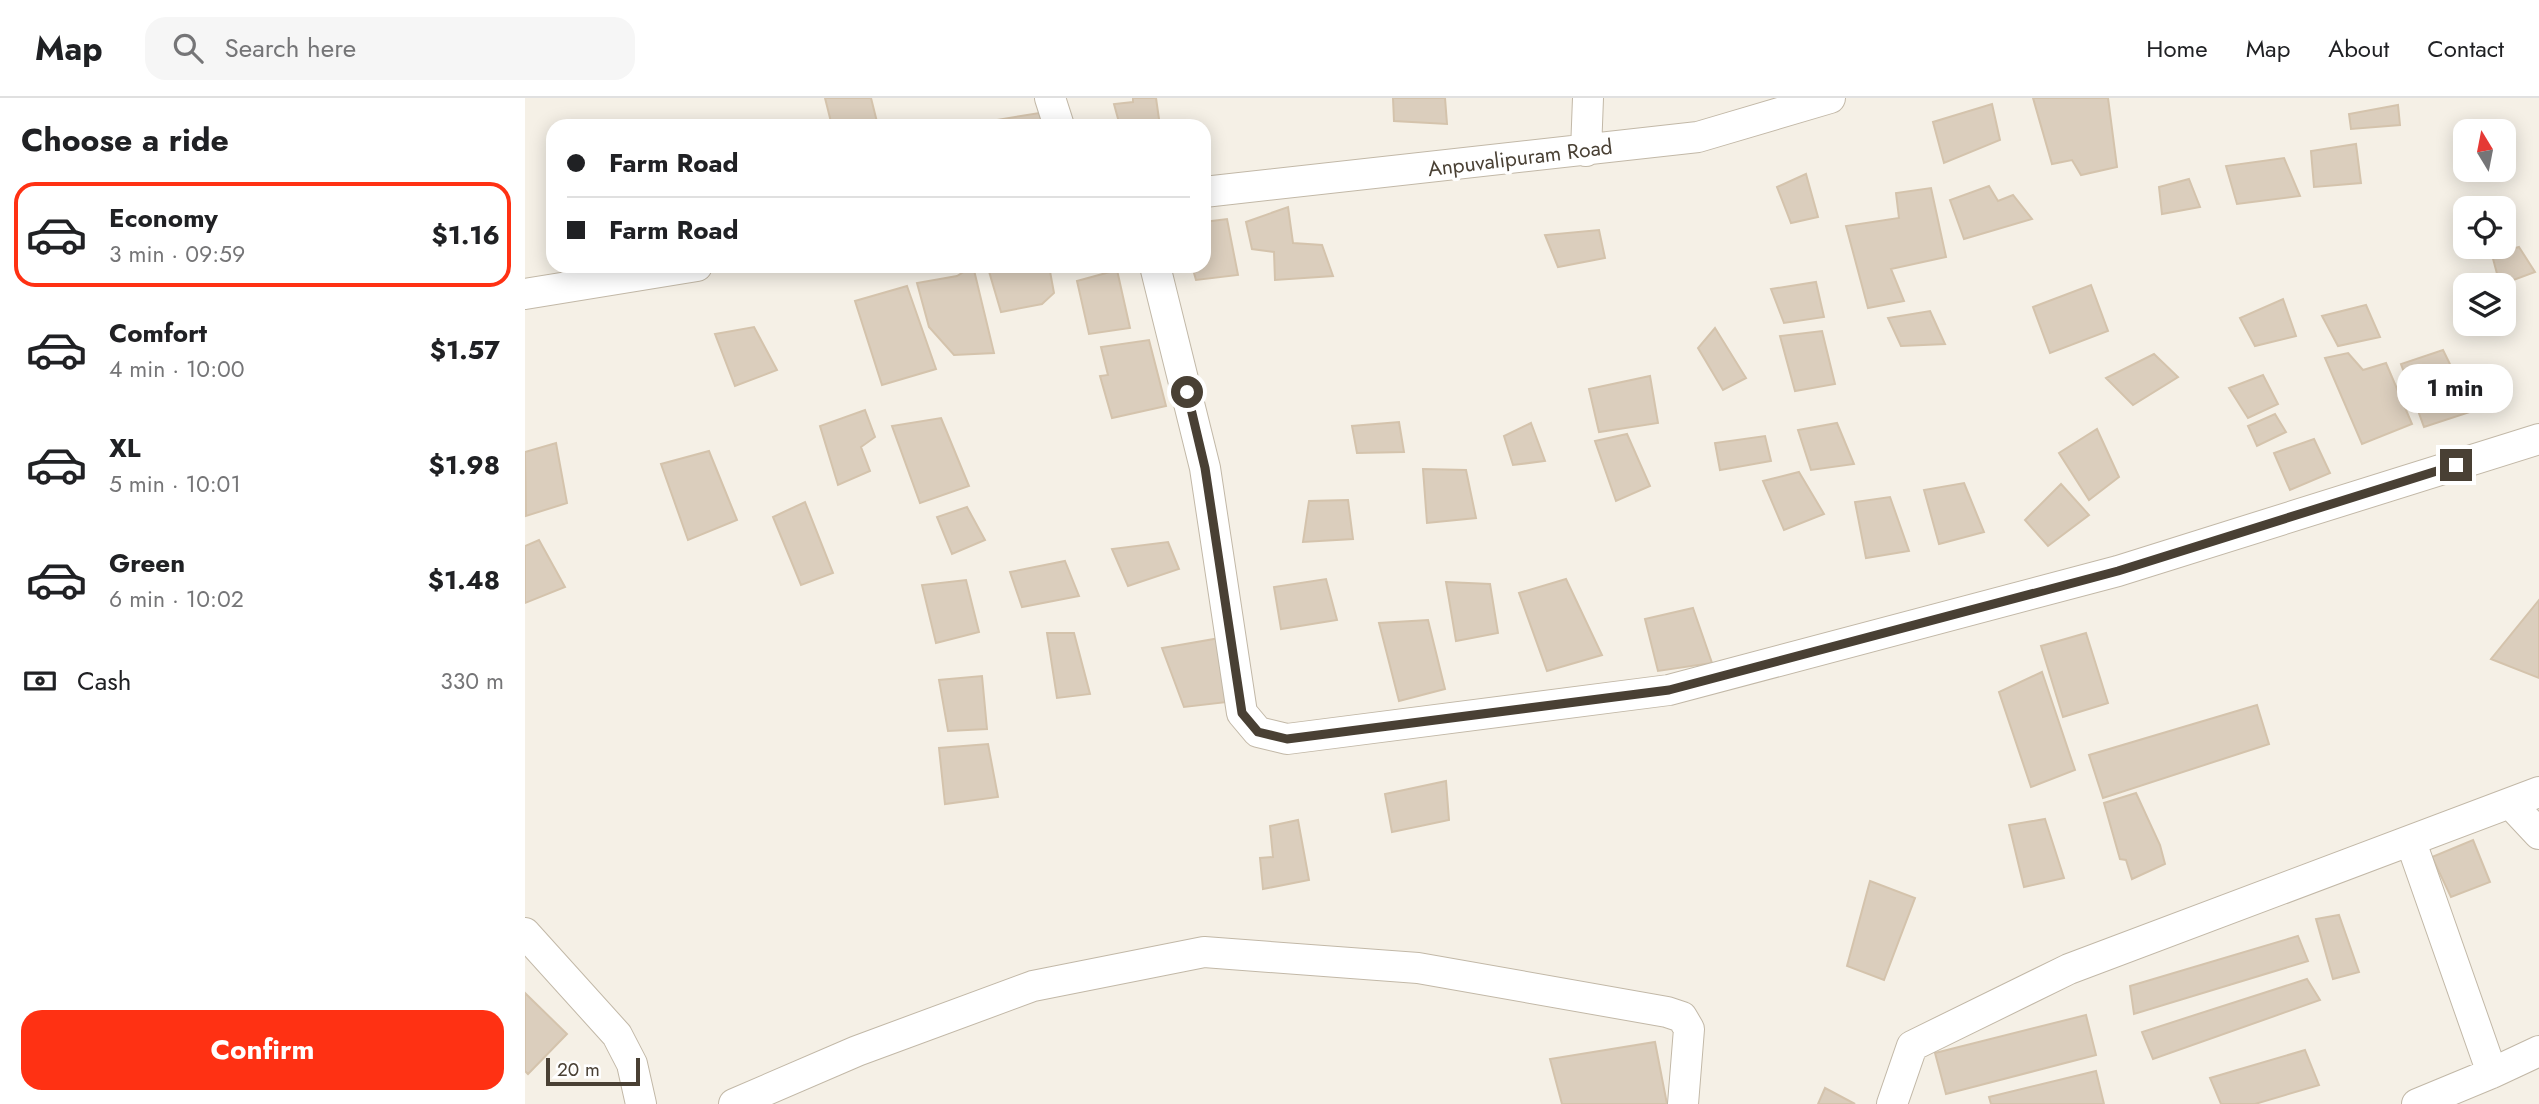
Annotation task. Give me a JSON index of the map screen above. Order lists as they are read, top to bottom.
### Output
{
  "streets": {
    "street": ["Anpuvalipuram Road"]
  },
  "scale_bar": "20 m",
  "north": "top",
  "page": {
    "header": "Map",
    "search": "Search here",
    "nav": [
      "Home",
      "Map",
      "About",
      "Contact"
    ],
    "heading": "Choose a ride",
    "banner": ["Farm Road", "Farm Road"],
    "list": [
      {
        "name": "Economy",
        "note": "3 min · 09:59",
        "value": "$1.16"
      },
      {
        "name": "Comfort",
        "note": "4 min · 10:00",
        "value": "$1.57"
      },
      {
        "name": "XL",
        "note": "5 min · 10:01",
        "value": "$1.98"
      },
      {
        "name": "Green",
        "note": "6 min · 10:02",
        "value": "$1.48"
      }
    ],
    "bubble": "1 min",
    "pay": ["Cash", "330 m"],
    "buttons": "Confirm",
    "scale": "20 m"
  }
}
